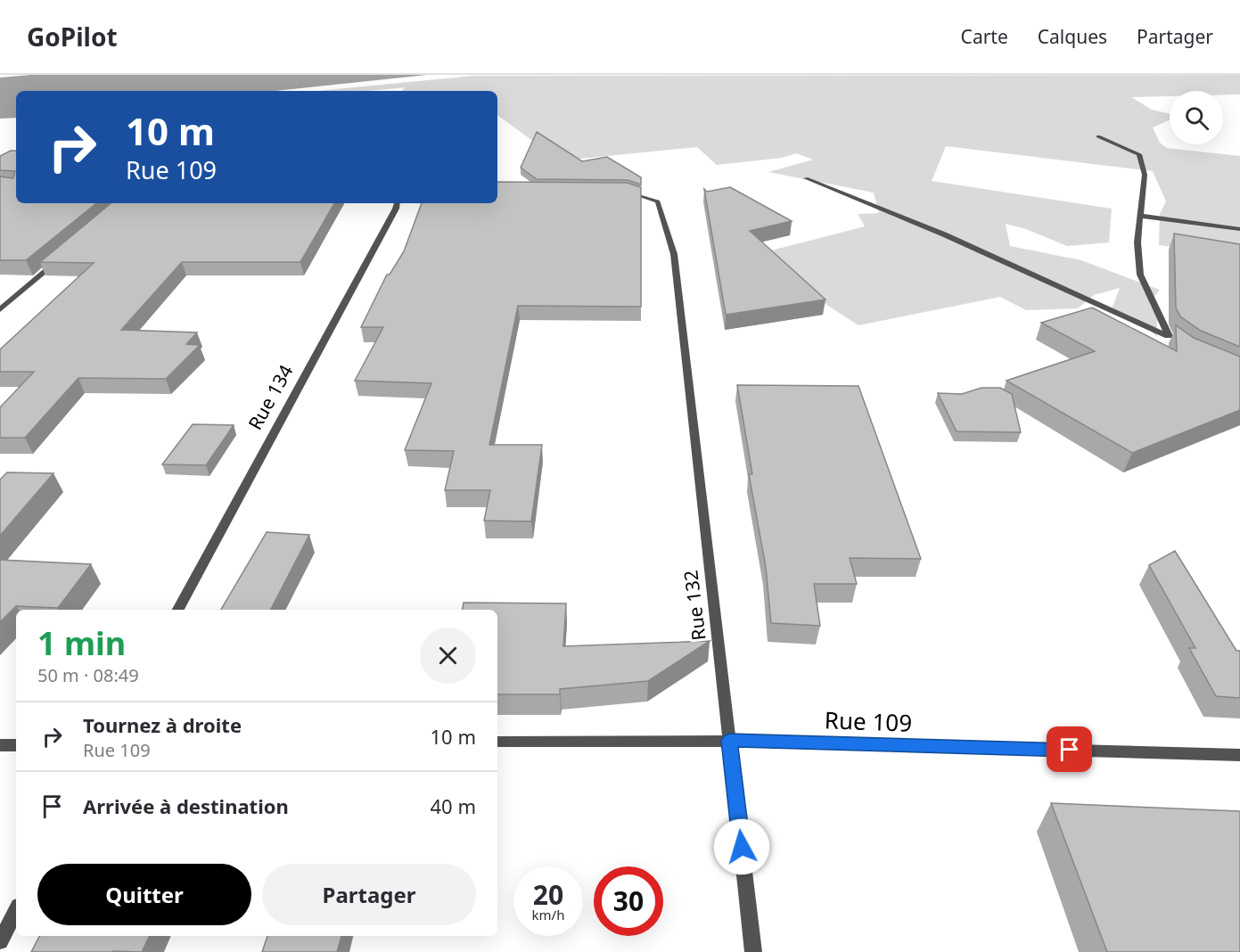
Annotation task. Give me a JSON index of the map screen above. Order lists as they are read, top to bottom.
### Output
{
  "streets": {
    "street": ["Rue 134", "Rue 132", "Rue 109"]
  },
  "crossings": [
    ["Rue 132", "Rue 109"]
  ],
  "page": {
    "header": "GoPilot",
    "nav": ["Carte", "Calques", "Partager"],
    "turn": ["10 m", "Rue 109"],
    "heading": ["1 min", "50 m · 08:49"],
    "list": [
      {
        "name": "Tournez à droite",
        "note": "Rue 109",
        "value": "10 m"
      },
      {
        "name": "Arrivée à destination",
        "value": "40 m"
      }
    ],
    "buttons": ["Quitter", "Partager"],
    "speed": "20 km/h",
    "limit": "30"
  }
}
